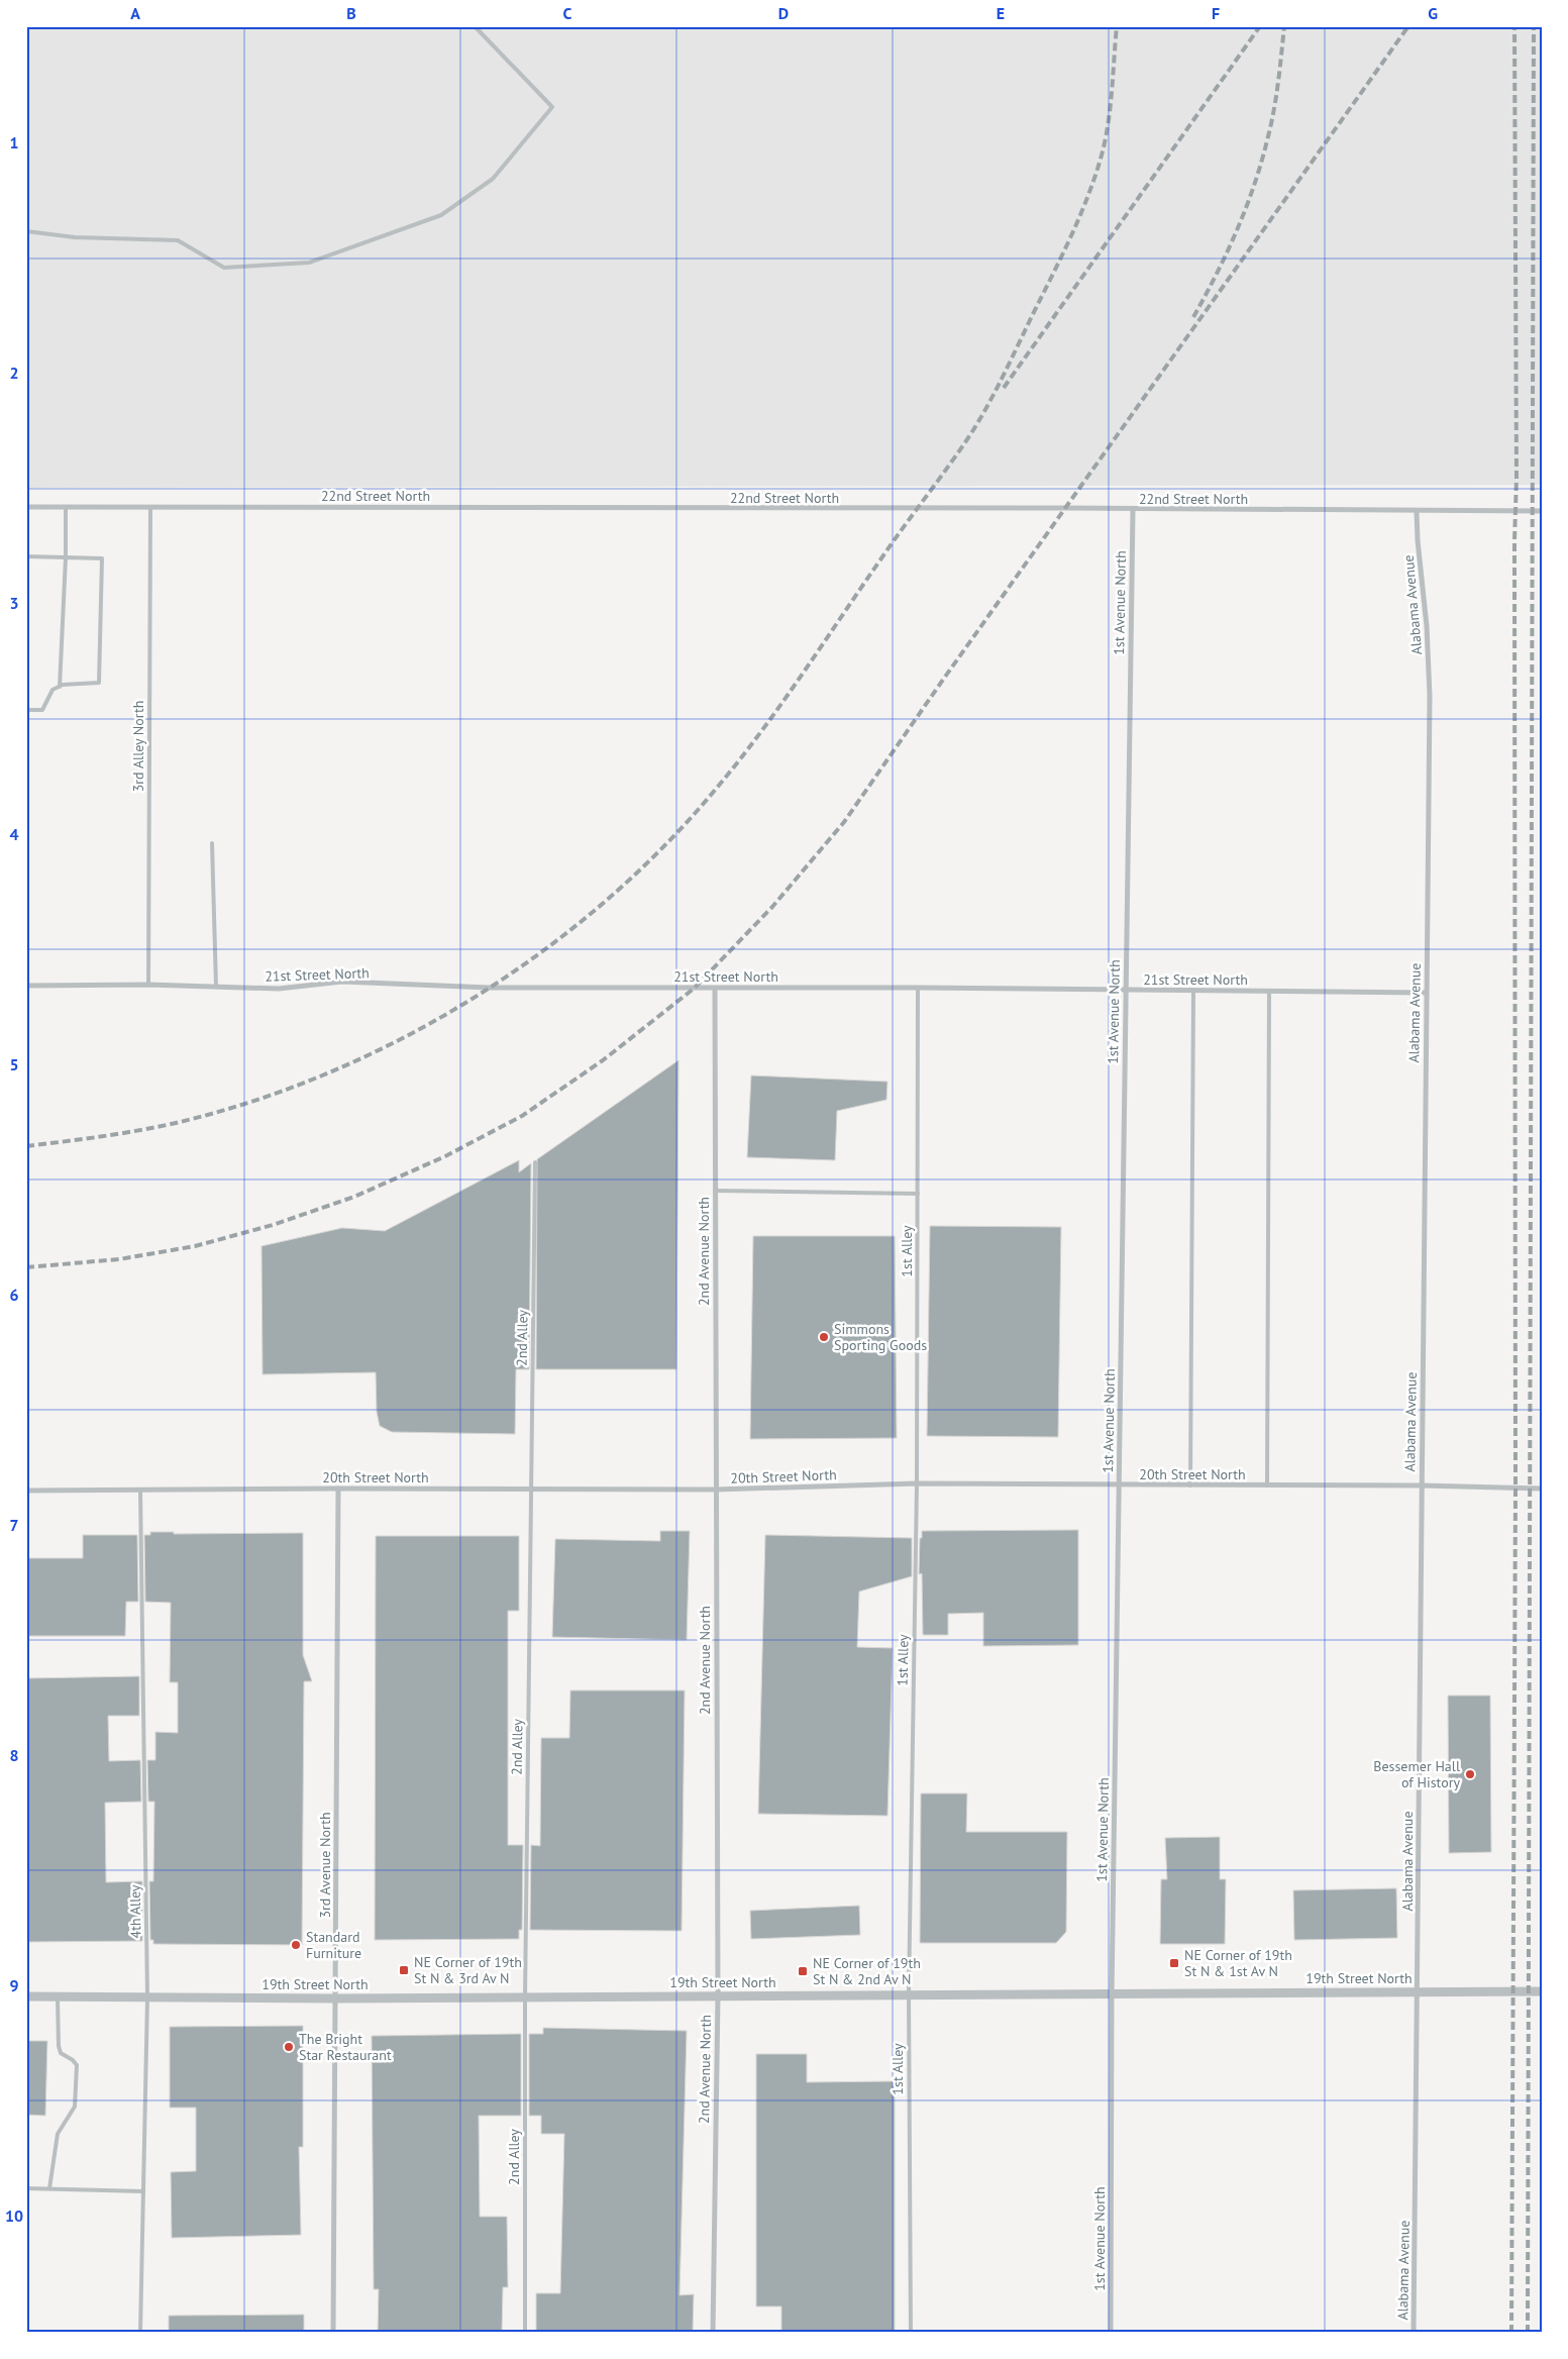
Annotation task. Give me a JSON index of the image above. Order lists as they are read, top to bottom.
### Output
{
  "streets": {
    "street": [
      "22nd Street North",
      "1st Avenue North",
      "Alabama Avenue",
      "21st Street North",
      "2nd Avenue North",
      "20th Street North",
      "3rd Avenue North",
      "19th Street North"
    ],
    "lane": [
      "3rd Alley North",
      "1st Alley",
      "2nd Alley",
      "4th Alley"
    ]
  },
  "crossings": [
    ["22nd Street North", "1st Avenue North"],
    ["22nd Street North", "Alabama Avenue"],
    ["22nd Street North", "3rd Alley North"],
    ["1st Avenue North", "21st Street North"],
    ["1st Avenue North", "20th Street North"],
    ["1st Avenue North", "19th Street North"],
    ["Alabama Avenue", "21st Street North"],
    ["Alabama Avenue", "20th Street North"],
    ["Alabama Avenue", "19th Street North"],
    ["3rd Alley North", "21st Street North"],
    ["21st Street North", "2nd Avenue North"],
    ["21st Street North", "1st Alley"],
    ["2nd Avenue North", "20th Street North"],
    ["2nd Avenue North", "19th Street North"],
    ["1st Alley", "20th Street North"],
    ["1st Alley", "19th Street North"],
    ["2nd Alley", "20th Street North"],
    ["2nd Alley", "19th Street North"],
    ["20th Street North", "3rd Avenue North"],
    ["20th Street North", "4th Alley"],
    ["3rd Avenue North", "19th Street North"],
    ["4th Alley", "19th Street North"]
  ],
  "places": {
    "other": [
      "Simmons Sporting Goods",
      "Bessemer Hall of History",
      "Standard Furniture",
      "The Bright Star Restaurant"
    ],
    "transit": ["NE Corner of 19th St N & 1st Av N", "NE Corner of 19th St N & 3rd Av N", "NE Corner of 19th St N & 2nd Av N"]
  },
  "grid": {
    "columns": [
      "A",
      "B",
      "C",
      "D",
      "E",
      "F",
      "G"
    ],
    "rows": [
      "1",
      "2",
      "3",
      "4",
      "5",
      "6",
      "7",
      "8",
      "9",
      "10"
    ]
  }
}
